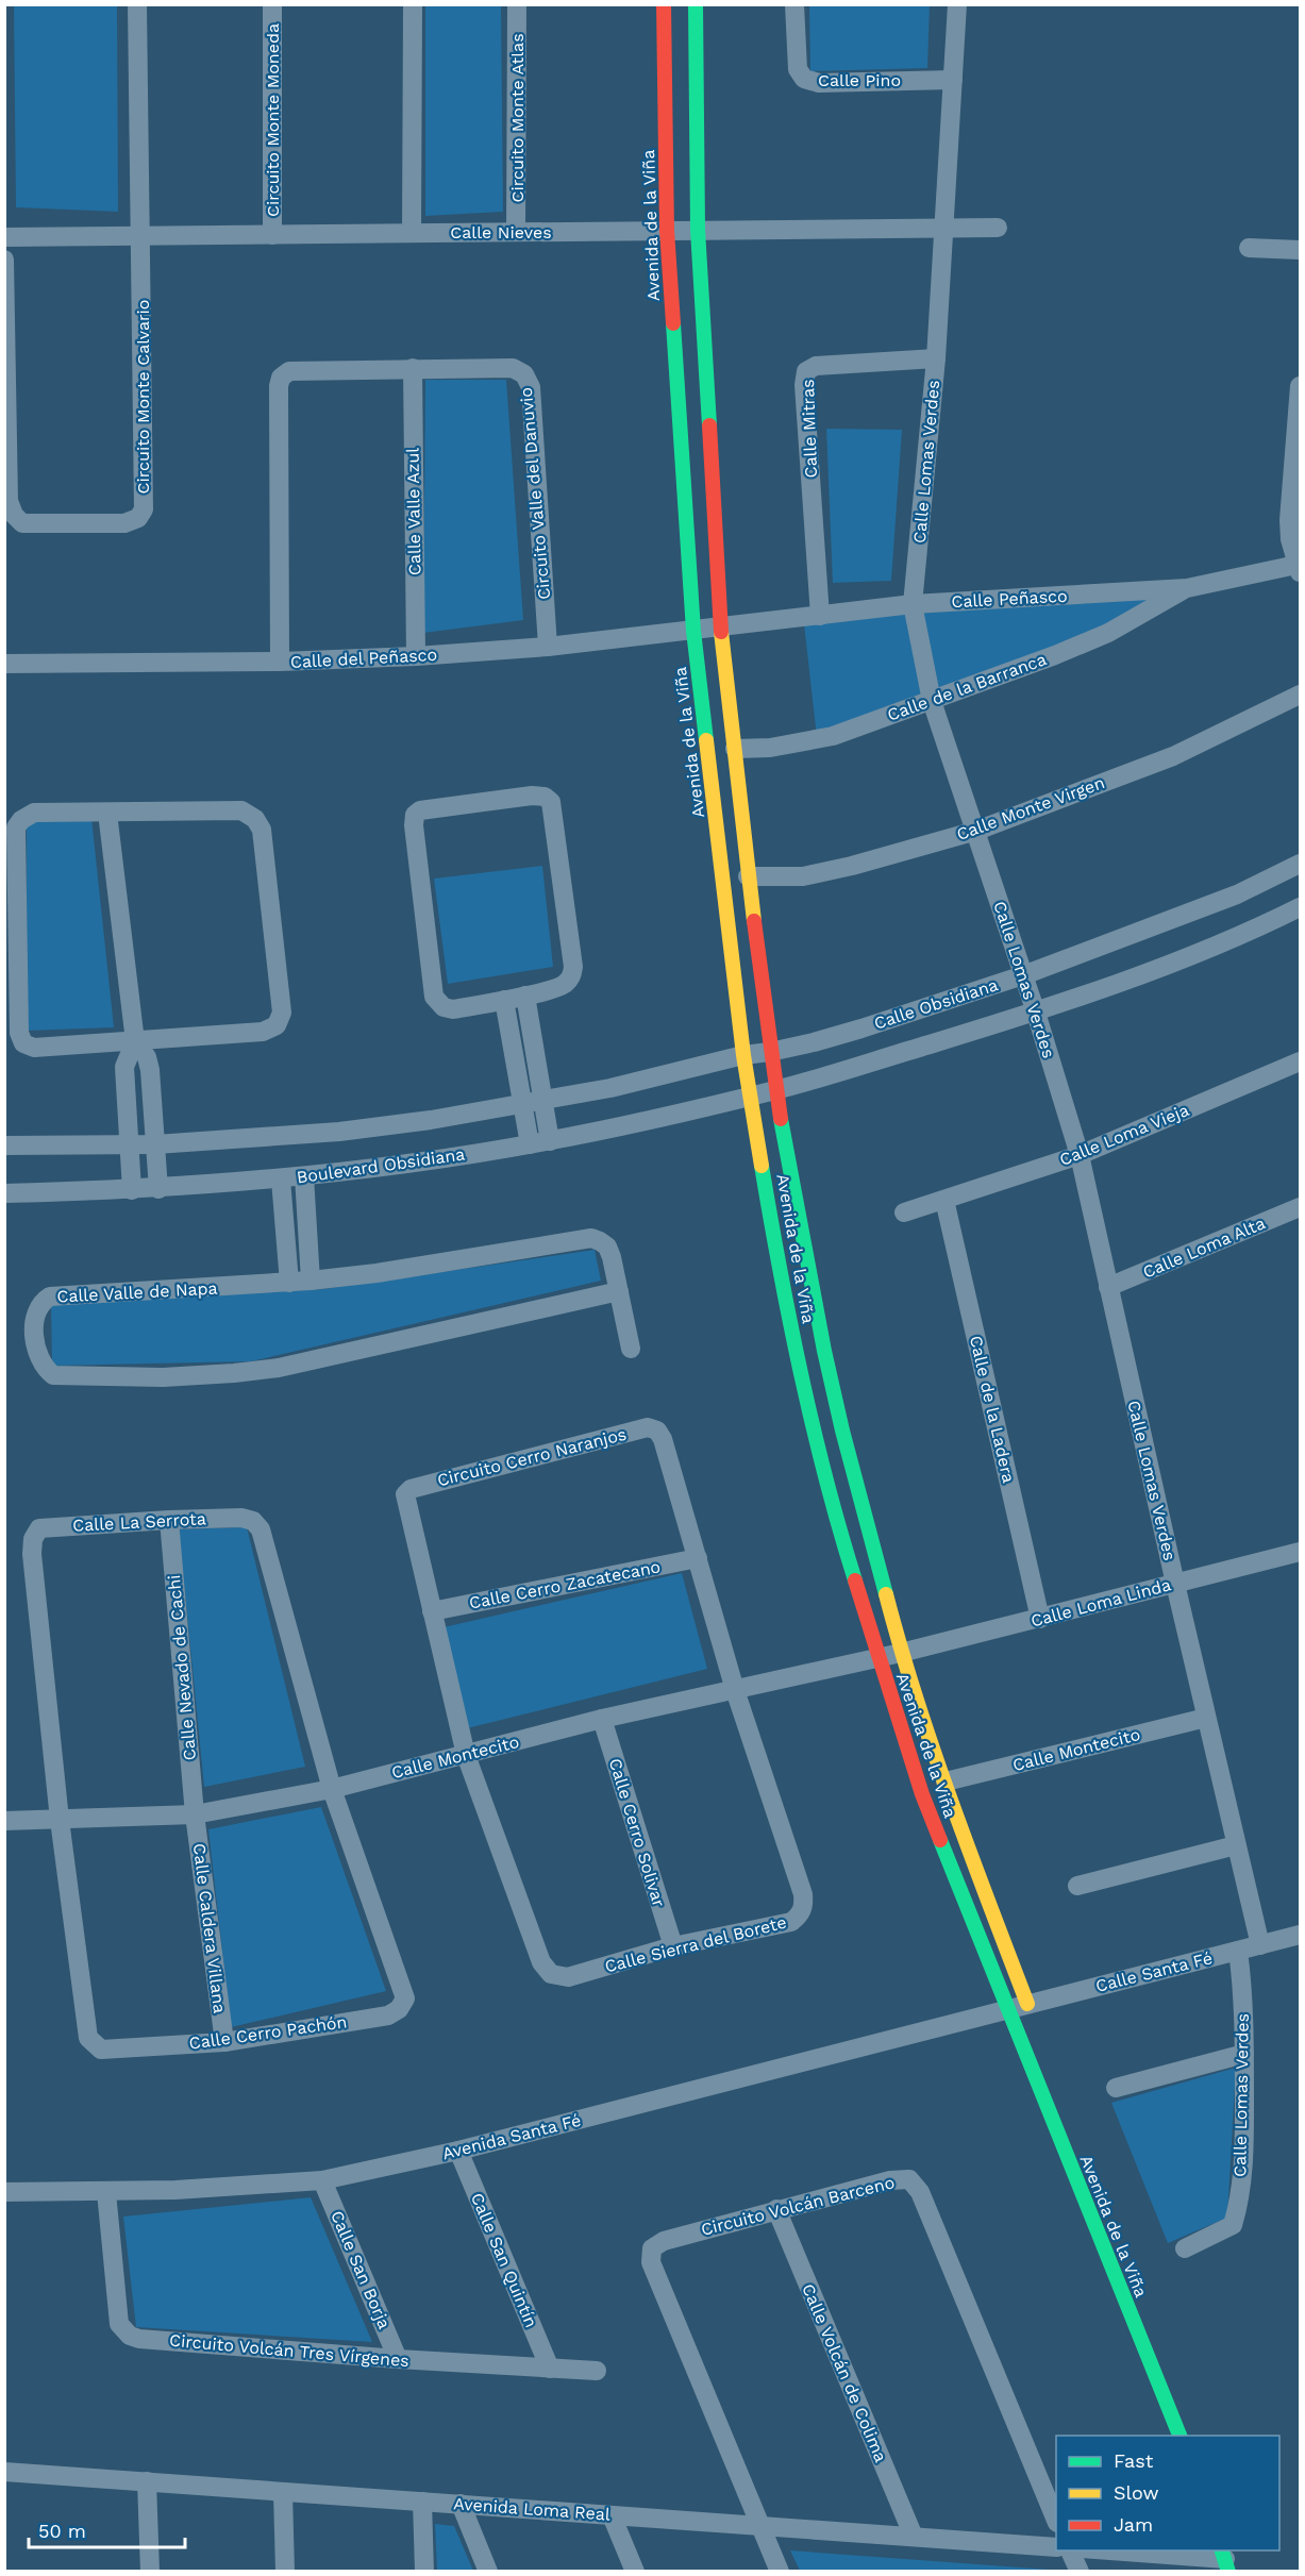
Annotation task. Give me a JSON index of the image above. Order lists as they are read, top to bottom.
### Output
{
  "streets": {
    "street": [
      "Calle Pino",
      "Circuito Monte Atlas",
      "Circuito Monte Moneda",
      "Avenida de la Viña",
      "Calle Nieves",
      "Circuito Monte Calvario",
      "Calle Mitras",
      "Calle Lomas Verdes",
      "Circuito Valle del Danuvio",
      "Calle Valle Azul",
      "Calle Peñasco",
      "Calle del Peñasco",
      "Calle de la Barranca",
      "Calle Monte Virgen",
      "Calle Obsidiana",
      "Calle Loma Vieja",
      "Boulevard Obsidiana",
      "Calle Loma Alta",
      "Calle Valle de Napa",
      "Calle de la Ladera",
      "Circuito Cerro Naranjos",
      "Calle La Serrota",
      "Calle Cerro Zacatecano",
      "Calle Loma Linda",
      "Calle Nevado de Cachi",
      "Calle Montecito",
      "Calle Cerro Solivar",
      "Calle Caldera Villana",
      "Calle Sierra del Borete",
      "Calle Santa Fé",
      "Calle Cerro Pachón",
      "Avenida Santa Fé",
      "Circuito Volcán Barceno",
      "Calle San Quintín",
      "Calle San Borja",
      "Circuito Volcán Tres Vírgenes",
      "Calle Volcán de Colima",
      "Avenida Loma Real"
    ]
  },
  "crossings": [
    ["Calle Pino", "Calle Lomas Verdes"],
    ["Circuito Monte Atlas", "Calle Nieves"],
    ["Circuito Monte Moneda", "Calle Nieves"],
    ["Avenida de la Viña", "Calle Nieves"],
    ["Avenida de la Viña", "Calle Peñasco"],
    ["Avenida de la Viña", "Calle del Peñasco"],
    ["Avenida de la Viña", "Calle de la Barranca"],
    ["Avenida de la Viña", "Calle Monte Virgen"],
    ["Avenida de la Viña", "Calle Obsidiana"],
    ["Avenida de la Viña", "Boulevard Obsidiana"],
    ["Avenida de la Viña", "Calle Loma Linda"],
    ["Avenida de la Viña", "Calle Montecito"],
    ["Avenida de la Viña", "Calle Santa Fé"],
    ["Avenida de la Viña", "Avenida Santa Fé"],
    ["Calle Nieves", "Circuito Monte Calvario"],
    ["Calle Nieves", "Calle Lomas Verdes"],
    ["Calle Mitras", "Calle Lomas Verdes"],
    ["Calle Mitras", "Calle Peñasco"],
    ["Calle Lomas Verdes", "Calle Peñasco"],
    ["Calle Lomas Verdes", "Calle de la Barranca"],
    ["Calle Lomas Verdes", "Calle Monte Virgen"],
    ["Calle Lomas Verdes", "Calle Obsidiana"],
    ["Calle Lomas Verdes", "Calle Loma Vieja"],
    ["Calle Lomas Verdes", "Calle Loma Alta"],
    ["Calle Lomas Verdes", "Calle Loma Linda"],
    ["Calle Lomas Verdes", "Calle Montecito"],
    ["Calle Lomas Verdes", "Calle Santa Fé"],
    ["Circuito Valle del Danuvio", "Calle Valle Azul"],
    ["Circuito Valle del Danuvio", "Calle del Peñasco"],
    ["Calle Valle Azul", "Calle del Peñasco"],
    ["Calle Peñasco", "Calle del Peñasco"],
    ["Calle Peñasco", "Calle de la Barranca"],
    ["Calle Obsidiana", "Boulevard Obsidiana"],
    ["Calle Loma Vieja", "Calle de la Ladera"],
    ["Calle de la Ladera", "Calle Loma Linda"],
    ["Circuito Cerro Naranjos", "Calle Cerro Zacatecano"],
    ["Circuito Cerro Naranjos", "Calle Montecito"],
    ["Circuito Cerro Naranjos", "Calle Sierra del Borete"],
    ["Calle La Serrota", "Calle Nevado de Cachi"],
    ["Calle La Serrota", "Calle Montecito"],
    ["Calle La Serrota", "Calle Cerro Pachón"],
    ["Calle Loma Linda", "Calle Montecito"],
    ["Calle Nevado de Cachi", "Calle Montecito"],
    ["Calle Nevado de Cachi", "Calle Caldera Villana"],
    ["Calle Montecito", "Calle Cerro Solivar"],
    ["Calle Montecito", "Calle Caldera Villana"],
    ["Calle Montecito", "Calle Sierra del Borete"],
    ["Calle Montecito", "Calle Cerro Pachón"],
    ["Calle Cerro Solivar", "Calle Sierra del Borete"],
    ["Calle Caldera Villana", "Calle Cerro Pachón"],
    ["Calle Santa Fé", "Avenida Santa Fé"],
    ["Avenida Santa Fé", "Calle San Quintín"],
    ["Avenida Santa Fé", "Calle San Borja"],
    ["Avenida Santa Fé", "Circuito Volcán Tres Vírgenes"],
    ["Circuito Volcán Barceno", "Calle Volcán de Colima"],
    ["Circuito Volcán Barceno", "Avenida Loma Real"],
    ["Calle San Quintín", "Circuito Volcán Tres Vírgenes"],
    ["Calle San Borja", "Circuito Volcán Tres Vírgenes"],
    ["Calle Volcán de Colima", "Avenida Loma Real"]
  ],
  "legend": ["Fast", "Slow", "Jam"],
  "scale_bar": "50 m"
}
